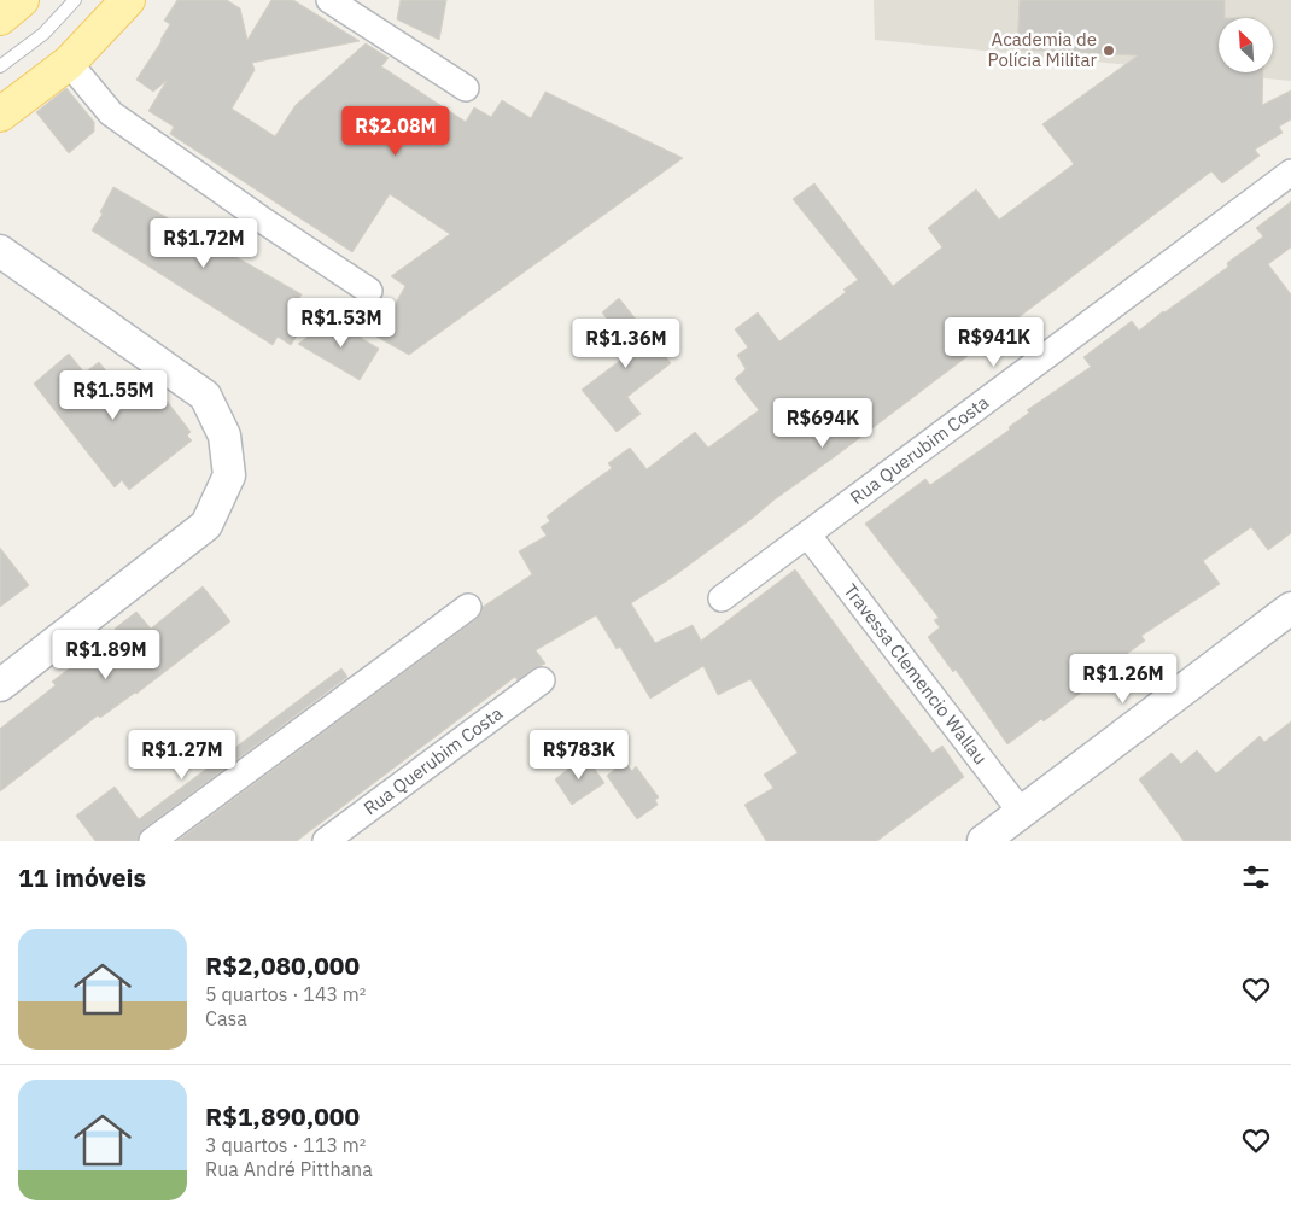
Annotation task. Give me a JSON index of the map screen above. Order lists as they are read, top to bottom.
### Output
{
  "streets": {
    "street": ["Rua Querubim Costa", "Travessa Clemencio Wallau"]
  },
  "crossings": [
    ["Rua Querubim Costa", "Travessa Clemencio Wallau"]
  ],
  "places": ["Academia de Polícia Militar"],
  "north": "top left",
  "page": {
    "price": [
      "R$2.08M",
      "R$1.72M",
      "R$1.53M",
      "R$941K",
      "R$1.36M",
      "R$1.55M",
      "R$694K",
      "R$1.89M",
      "R$1.26M",
      "R$1.27M",
      "R$783K"
    ],
    "heading": "11 imóveis",
    "list": [
      {
        "name": "R$2,080,000",
        "note": "5 quartos · 143 m² · Casa"
      },
      {
        "name": "R$1,890,000",
        "note": "3 quartos · 113 m² · Rua André Pitthana"
      }
    ]
  }
}
